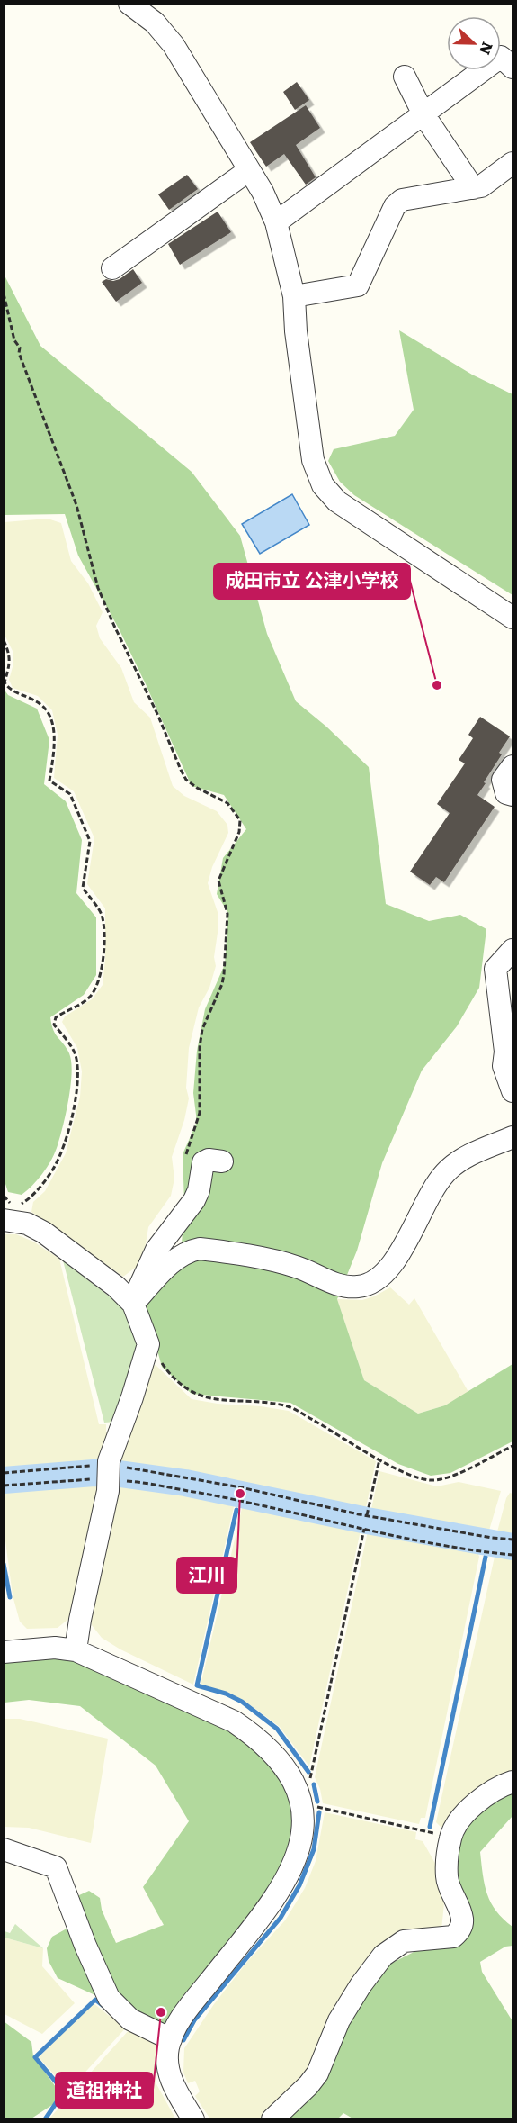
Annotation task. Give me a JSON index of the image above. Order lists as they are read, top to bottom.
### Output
{
  "places": ["成田市立 公津小学校", "江川", "道祖神社"],
  "north": "right"
}
